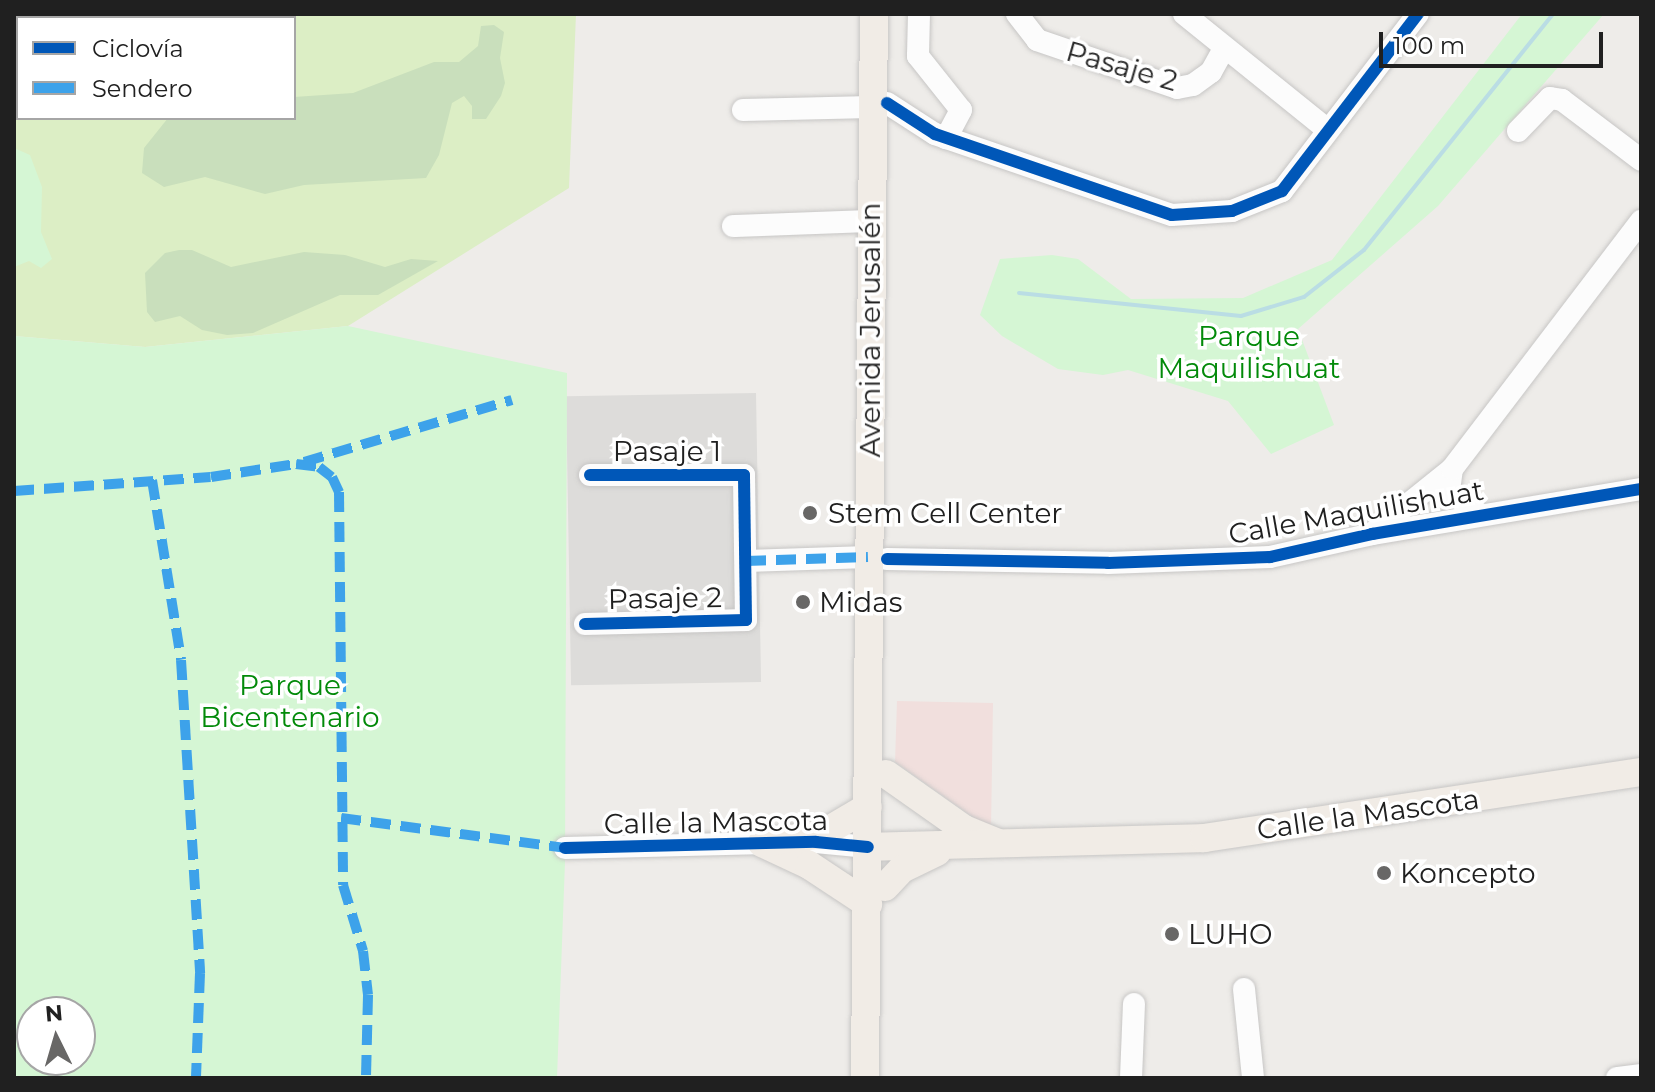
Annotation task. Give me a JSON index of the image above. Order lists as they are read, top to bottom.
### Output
{
  "streets": {
    "main road": ["Avenida Jerusalén", "Calle la Mascota"],
    "street": ["Pasaje 2", "Pasaje 1", "Calle Maquilishuat"]
  },
  "crossings": [
    ["Pasaje 2", "Pasaje 1"],
    ["Pasaje 2", "Calle Maquilishuat"],
    ["Avenida Jerusalén", "Calle Maquilishuat"],
    ["Avenida Jerusalén", "Calle la Mascota"],
    ["Pasaje 1", "Calle Maquilishuat"]
  ],
  "parks": ["Parque Maquilishuat", "Parque Bicentenario"],
  "places": [
    "Stem Cell Center",
    "Midas",
    "Koncepto",
    "LUHO"
  ],
  "legend": ["Ciclovía", "Sendero"],
  "scale_bar": "100 m",
  "north": "top"
}
